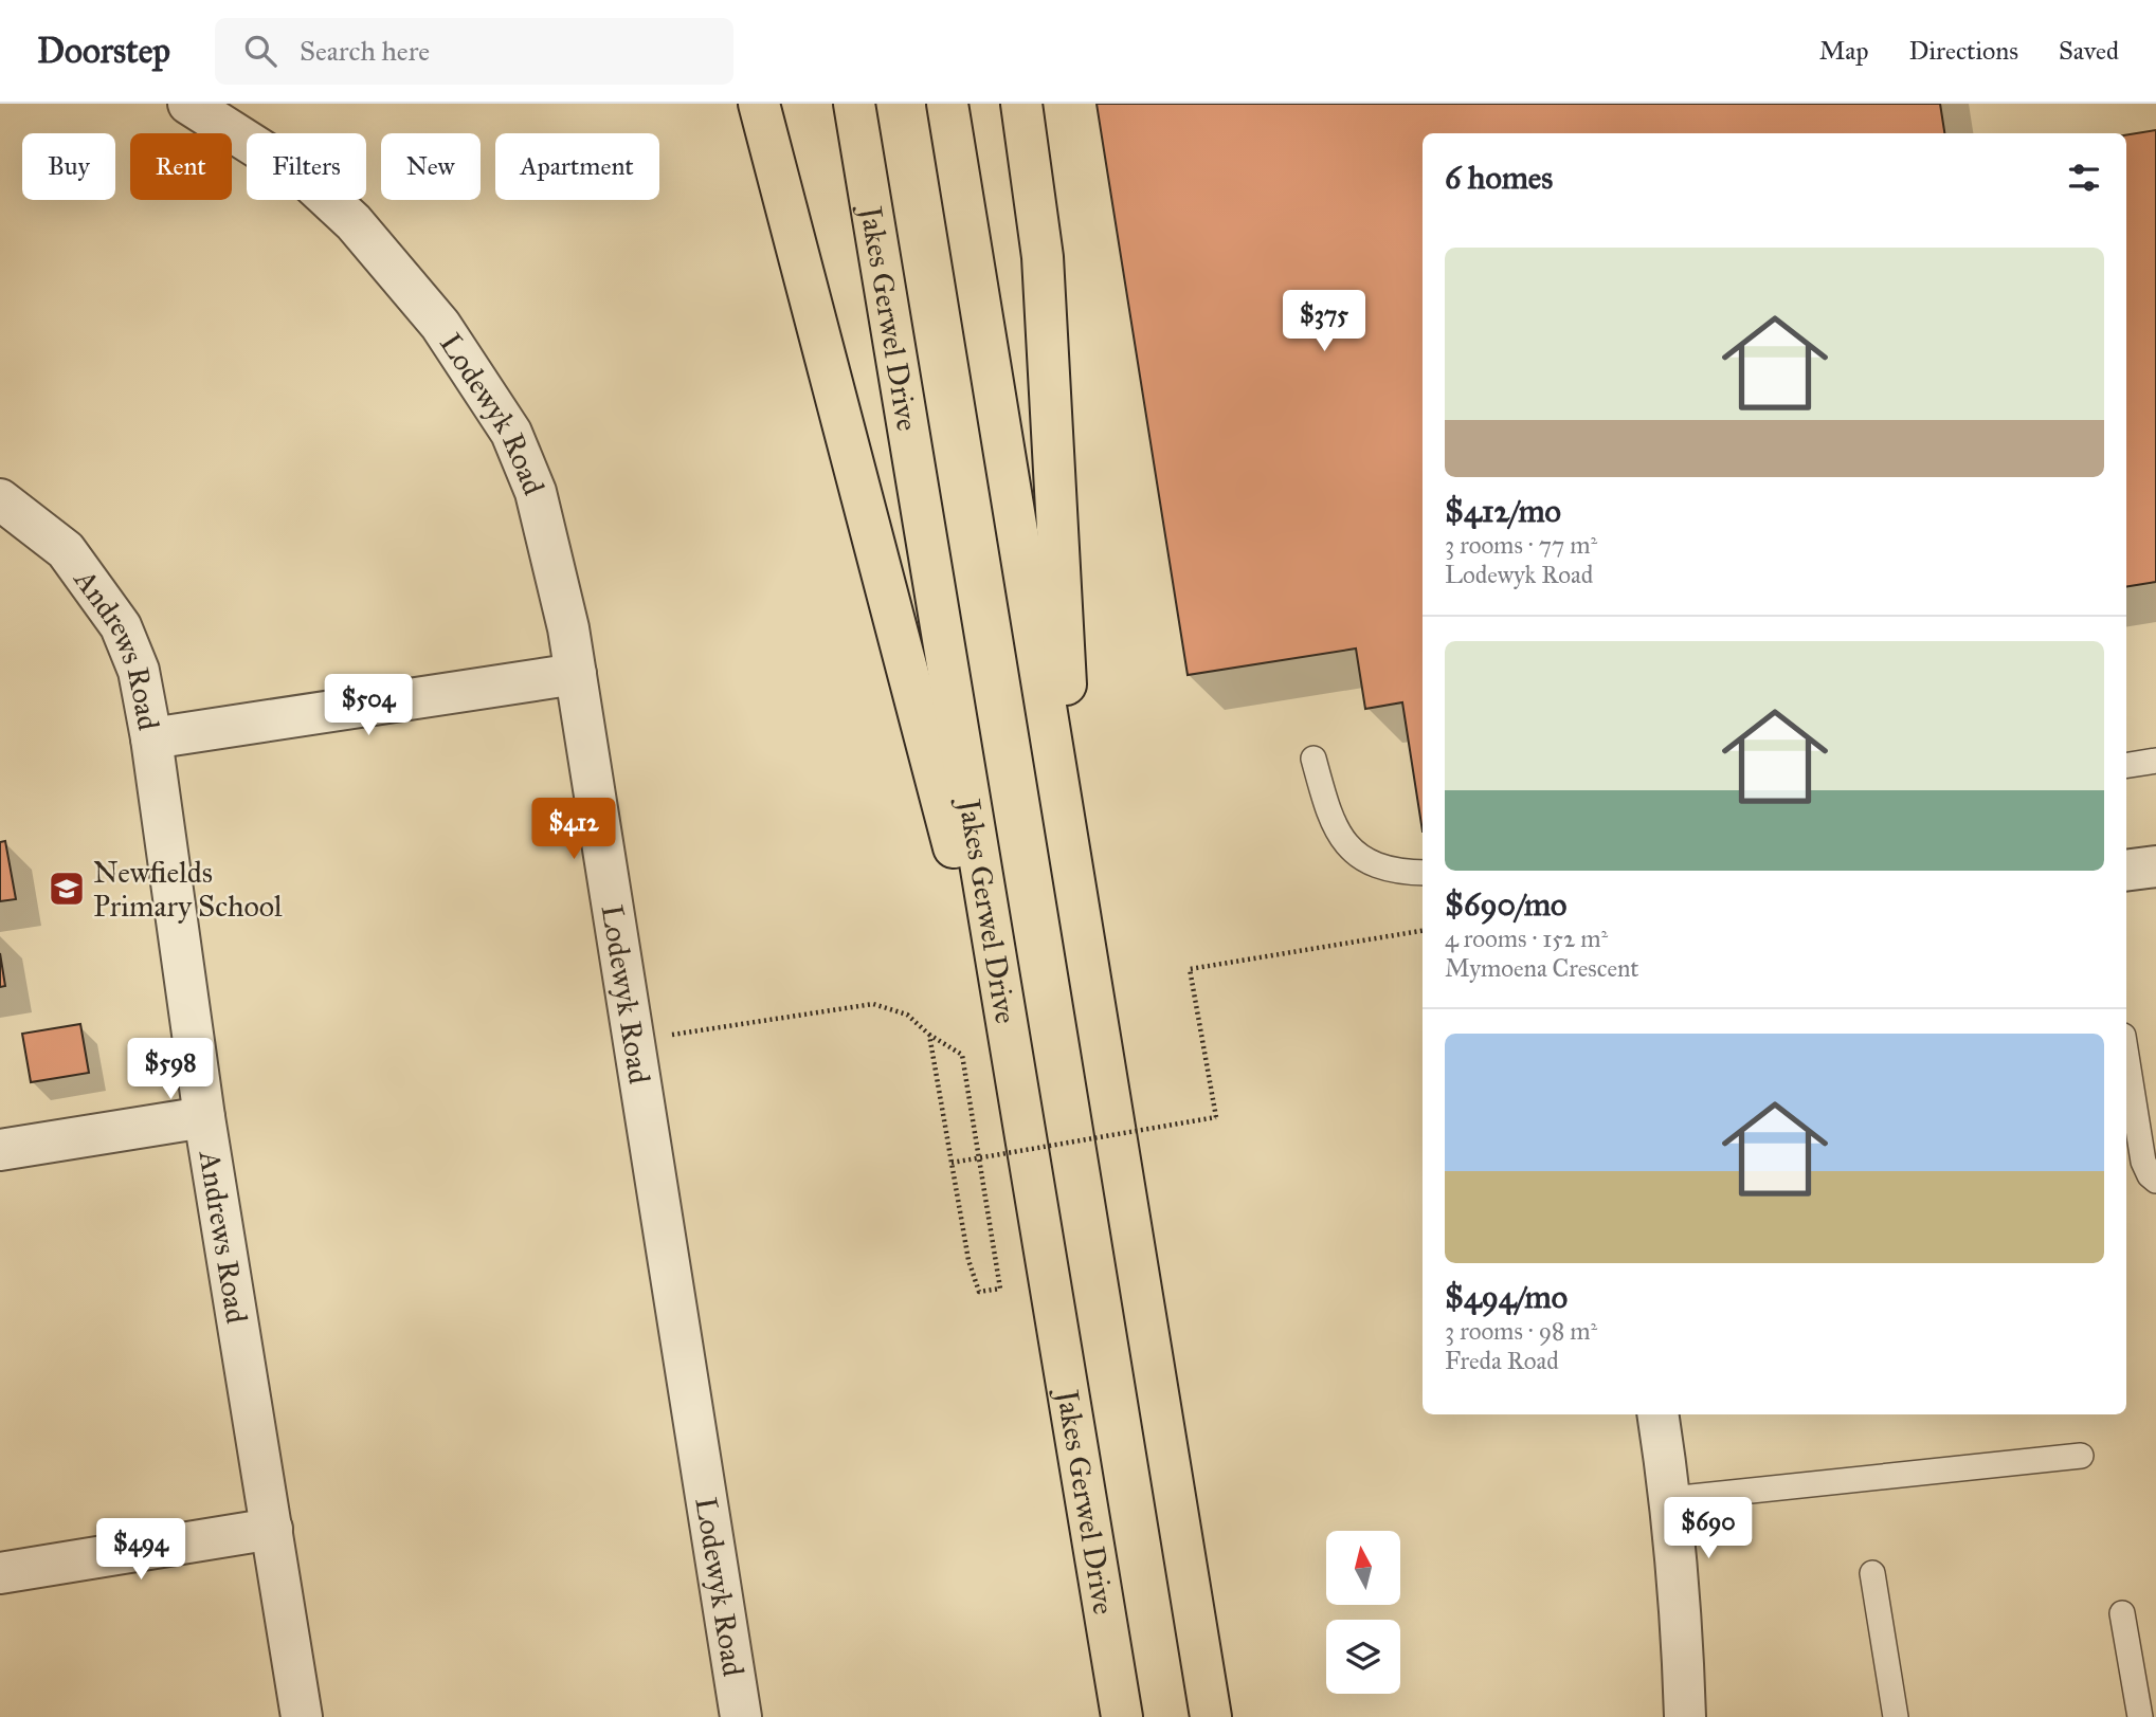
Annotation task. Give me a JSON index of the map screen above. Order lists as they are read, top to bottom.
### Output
{
  "streets": {
    "highway": ["Jakes Gerwel Drive"],
    "street": ["Lodewyk Road", "Andrews Road"]
  },
  "places": {
    "school or university": ["Newfields Primary School"]
  },
  "north": "top",
  "page": {
    "header": "Doorstep",
    "search": "Search here",
    "nav": ["Map", "Directions", "Saved"],
    "chip": [
      "Buy",
      "Rent",
      "Filters",
      "New",
      "Apartment"
    ],
    "heading": "6 homes",
    "list": [
      {
        "name": "$412/mo",
        "note": "3 rooms · 77 m² · Lodewyk Road"
      },
      {
        "name": "$690/mo",
        "note": "4 rooms · 152 m² · Mymoena Crescent"
      },
      {
        "name": "$494/mo",
        "note": "3 rooms · 98 m² · Freda Road"
      }
    ],
    "price": [
      "$375",
      "$504",
      "$412",
      "$598",
      "$690",
      "$494"
    ]
  }
}
